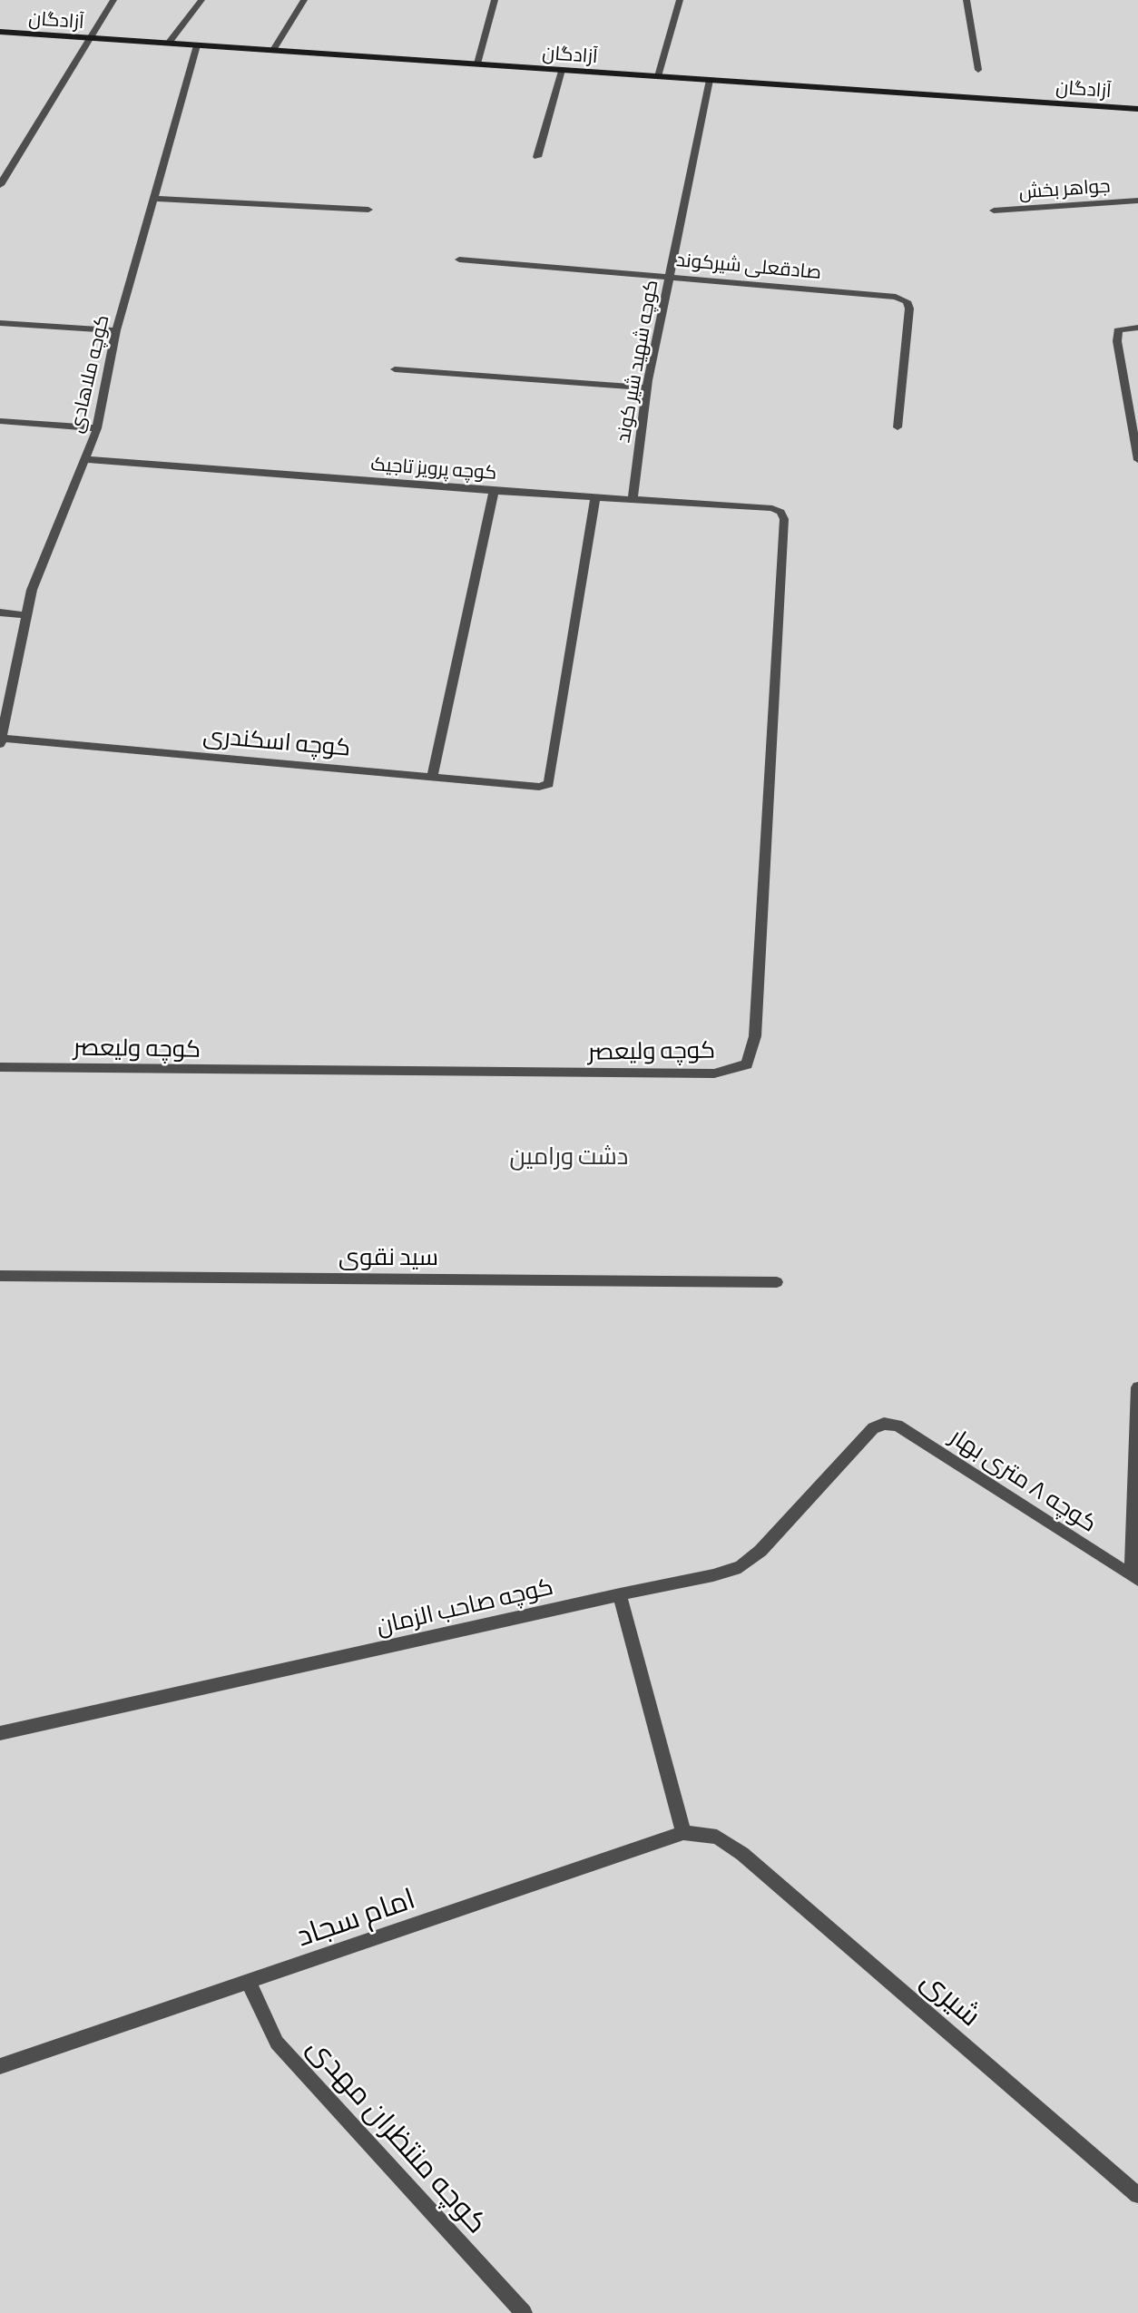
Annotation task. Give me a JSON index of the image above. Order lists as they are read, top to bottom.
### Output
{
  "streets": {
    "main road": ["آزادگان"],
    "street": [
      "جواهر بخش",
      "صادقعلی شیرکوند",
      "کوچه شهید شیر کوند",
      "کوچه ملاهادی",
      "کوچه پرویز تاجیک",
      "کوچه اسکندری",
      "کوچه ولیعصر",
      "سید نقوی",
      "کوچه ۸ متری بهار",
      "کوچه صاحب الزمان",
      "امام سجاد",
      "شیری",
      "کوچه منتظران مهدی"
    ]
  },
  "crossings": [
    ["آزادگان", "کوچه شهید شیر کوند"],
    ["آزادگان", "کوچه ملاهادی"],
    ["صادقعلی شیرکوند", "کوچه شهید شیر کوند"],
    ["کوچه شهید شیر کوند", "کوچه پرویز تاجیک"],
    ["کوچه ملاهادی", "کوچه پرویز تاجیک"],
    ["کوچه ملاهادی", "کوچه اسکندری"],
    ["کوچه پرویز تاجیک", "کوچه اسکندری"],
    ["کوچه پرویز تاجیک", "کوچه ولیعصر"],
    ["کوچه ۸ متری بهار", "کوچه صاحب الزمان"],
    ["امام سجاد", "شیری"],
    ["امام سجاد", "کوچه منتظران مهدی"]
  ],
  "parks": ["دشت ورامین"]
}
